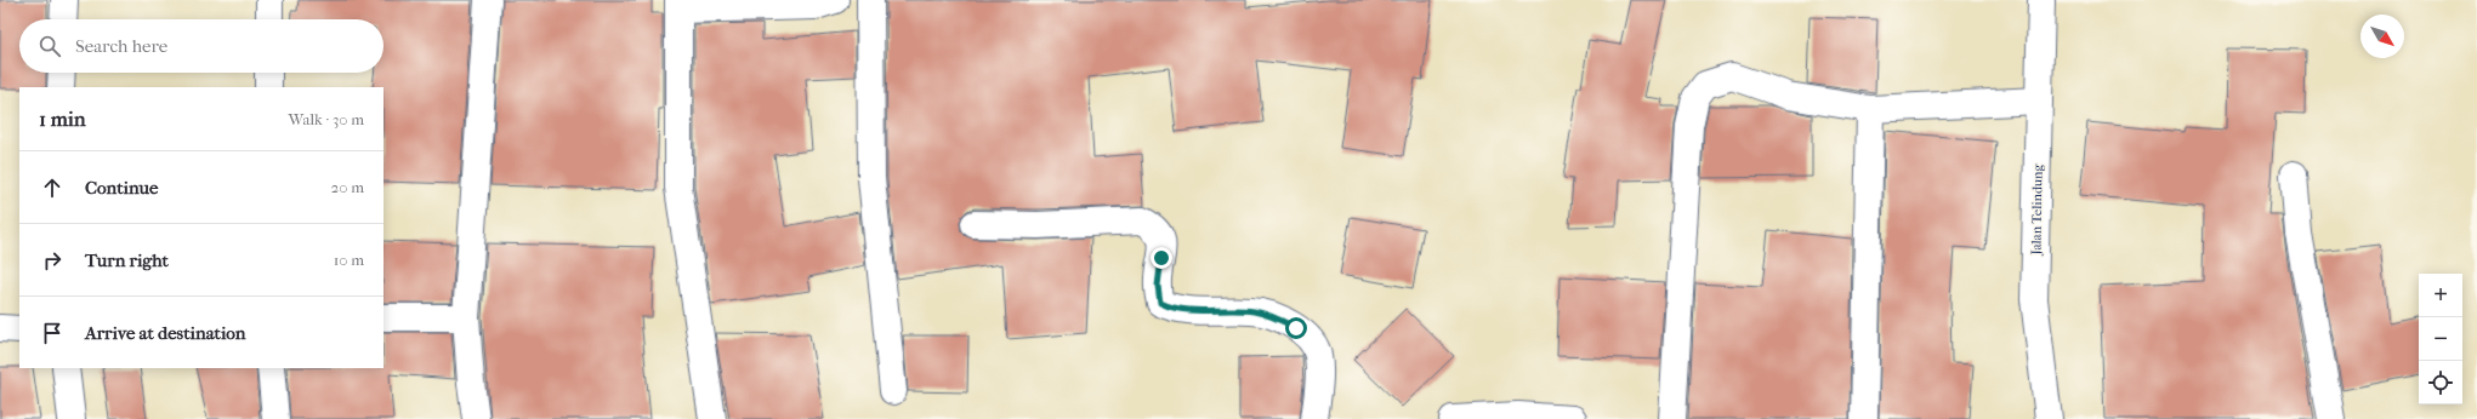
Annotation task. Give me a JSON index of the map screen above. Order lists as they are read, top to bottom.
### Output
{
  "streets": {
    "street": ["Jalan Telindung"]
  },
  "north": "bottom right",
  "page": {
    "search": "Search here",
    "heading": ["1 min", "Walk · 30 m"],
    "list": [
      ["Continue", "20 m"],
      ["Turn right", "10 m"],
      "Arrive at destination"
    ],
    "map_buttons": ["+", "−"]
  }
}
